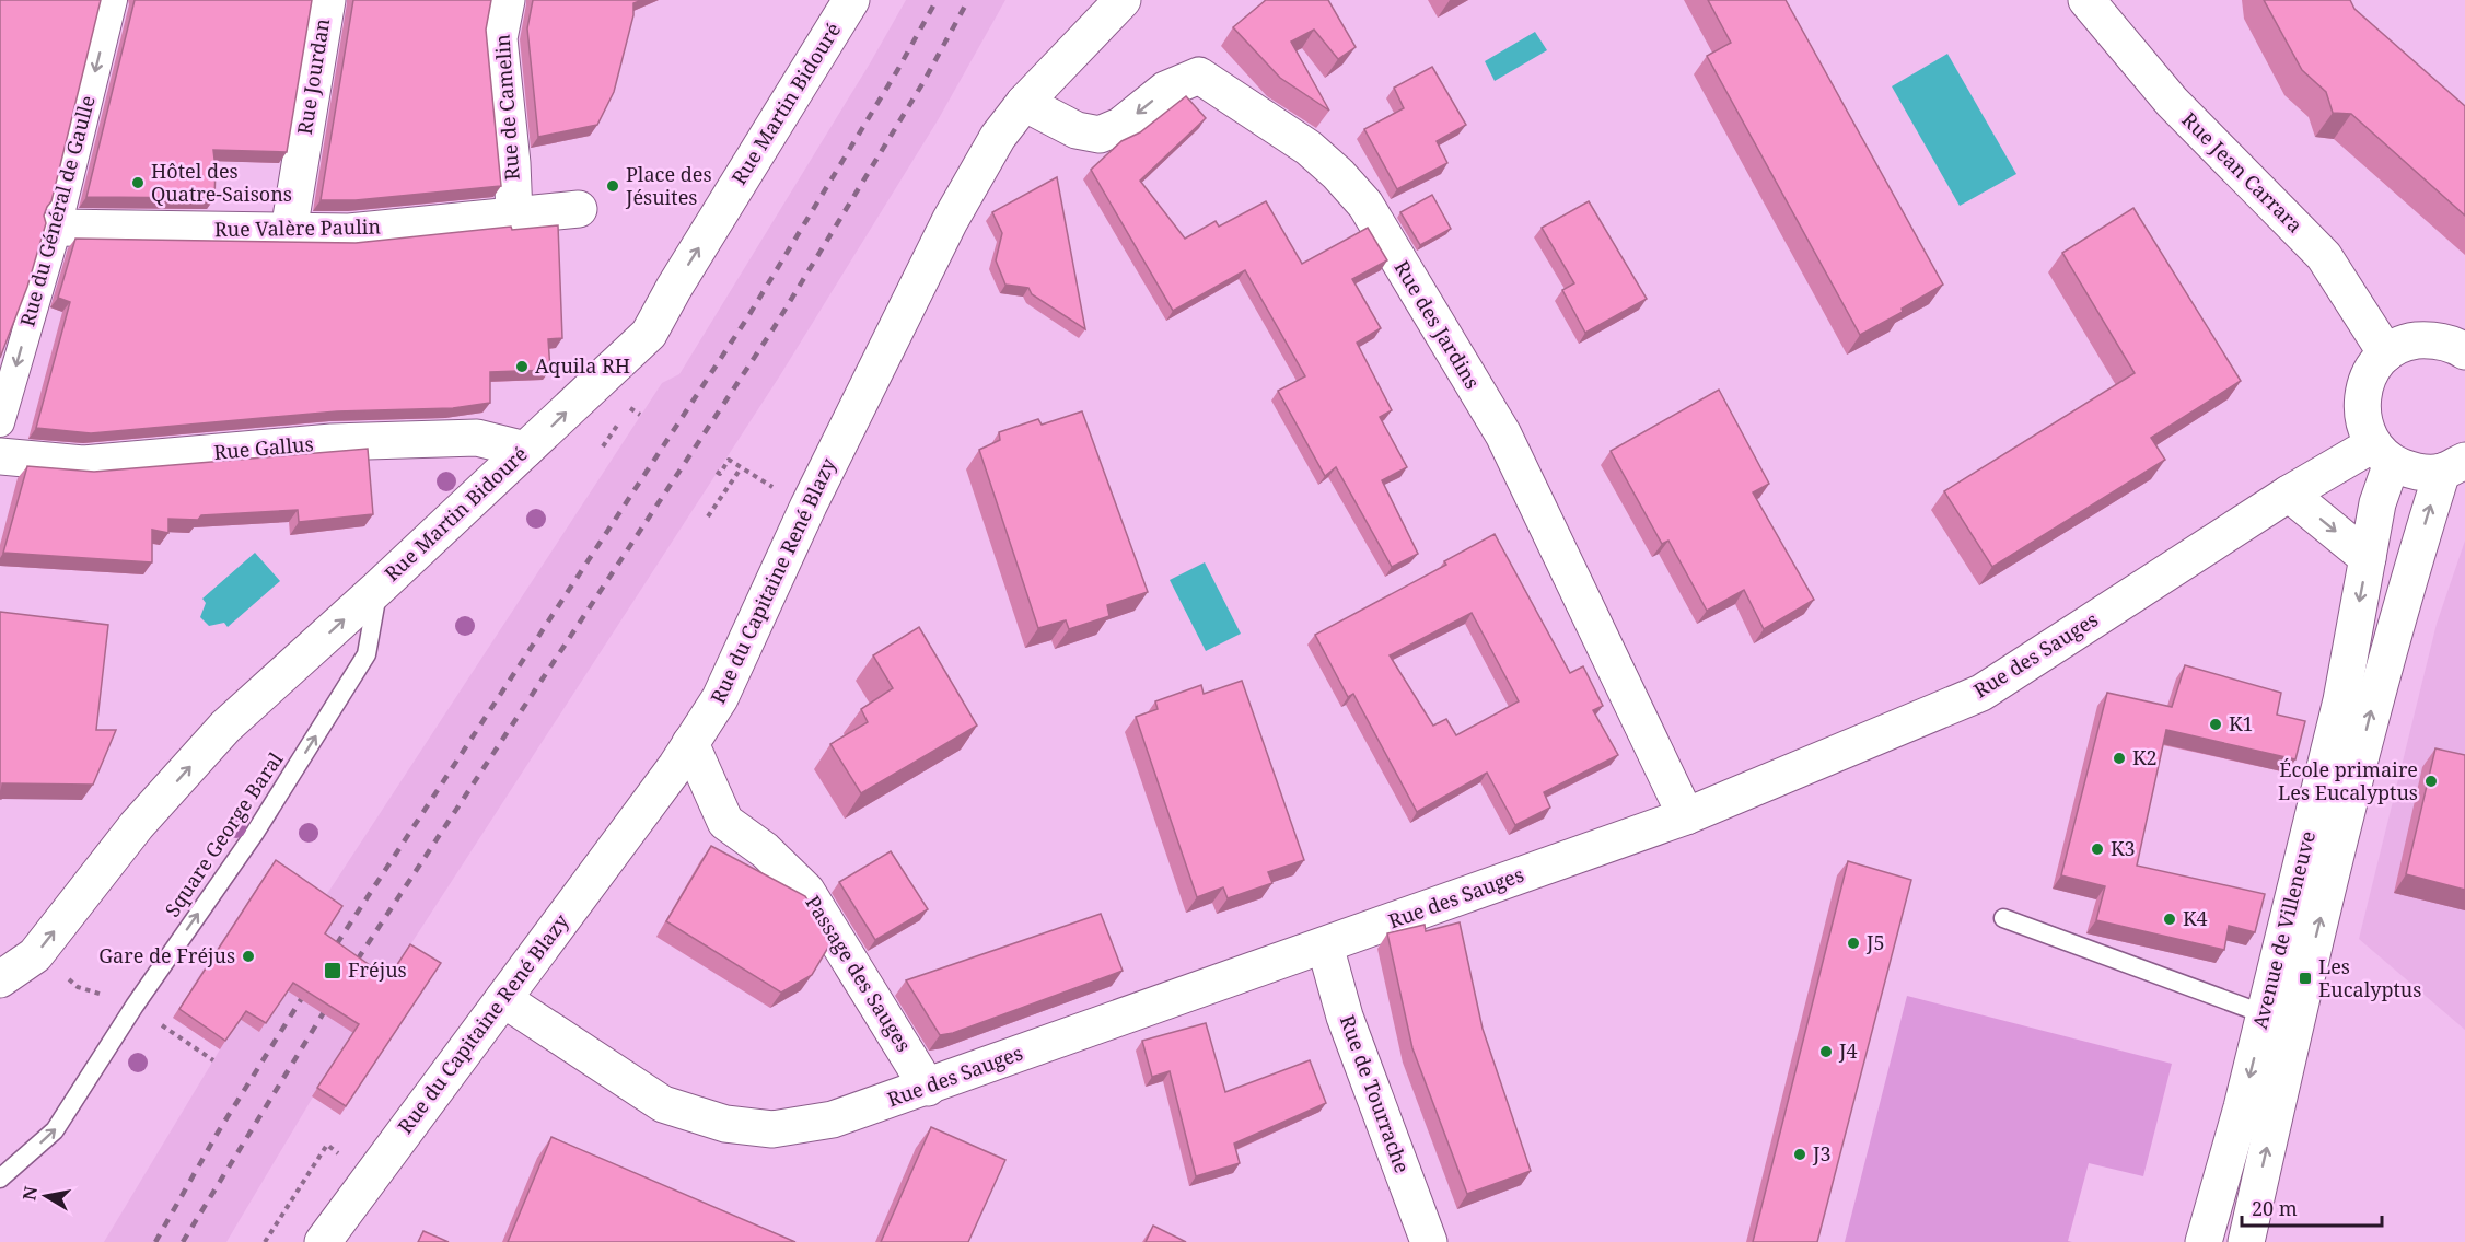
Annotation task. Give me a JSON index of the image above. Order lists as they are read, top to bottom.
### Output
{
  "streets": {
    "street": [
      "Rue Jourdan",
      "Rue Martin Bidouré",
      "Rue de Camelin",
      "Rue Jean Carrara",
      "Rue du Général de Gaulle",
      "Rue Valère Paulin",
      "Rue des Jardins",
      "Rue Gallus",
      "Rue du Capitaine René Blazy",
      "Rue des Sauges",
      "Avenue de Villeneuve",
      "Passage des Sauges",
      "Rue de Tourrache"
    ],
    "lane": ["Square George Baral"]
  },
  "crossings": [
    ["Rue Jourdan", "Rue Valère Paulin"],
    ["Rue Martin Bidouré", "Rue Gallus"],
    ["Rue Martin Bidouré", "Square George Baral"],
    ["Rue de Camelin", "Rue Valère Paulin"],
    ["Rue du Général de Gaulle", "Rue Valère Paulin"],
    ["Rue des Jardins", "Rue du Capitaine René Blazy"],
    ["Rue des Jardins", "Rue des Sauges"],
    ["Rue du Capitaine René Blazy", "Rue des Sauges"],
    ["Rue du Capitaine René Blazy", "Passage des Sauges"],
    ["Rue des Sauges", "Avenue de Villeneuve"],
    ["Rue des Sauges", "Passage des Sauges"],
    ["Rue des Sauges", "Rue de Tourrache"]
  ],
  "one_way": [
    "Rue Martin Bidouré",
    "Rue du Général de Gaulle",
    "Rue des Jardins",
    "Square George Baral"
  ],
  "places": {
    "other": [
      "Hôtel des Quatre-Saisons",
      "Place des Jésuites",
      "Aquila RH",
      "K1",
      "K2",
      "École primaire Les Eucalyptus",
      "K3",
      "K4",
      "J5",
      "Gare de Fréjus",
      "J4",
      "J3"
    ],
    "transit": ["Fréjus", "Les Eucalyptus"]
  },
  "scale_bar": "20 m",
  "north": "left"
}
